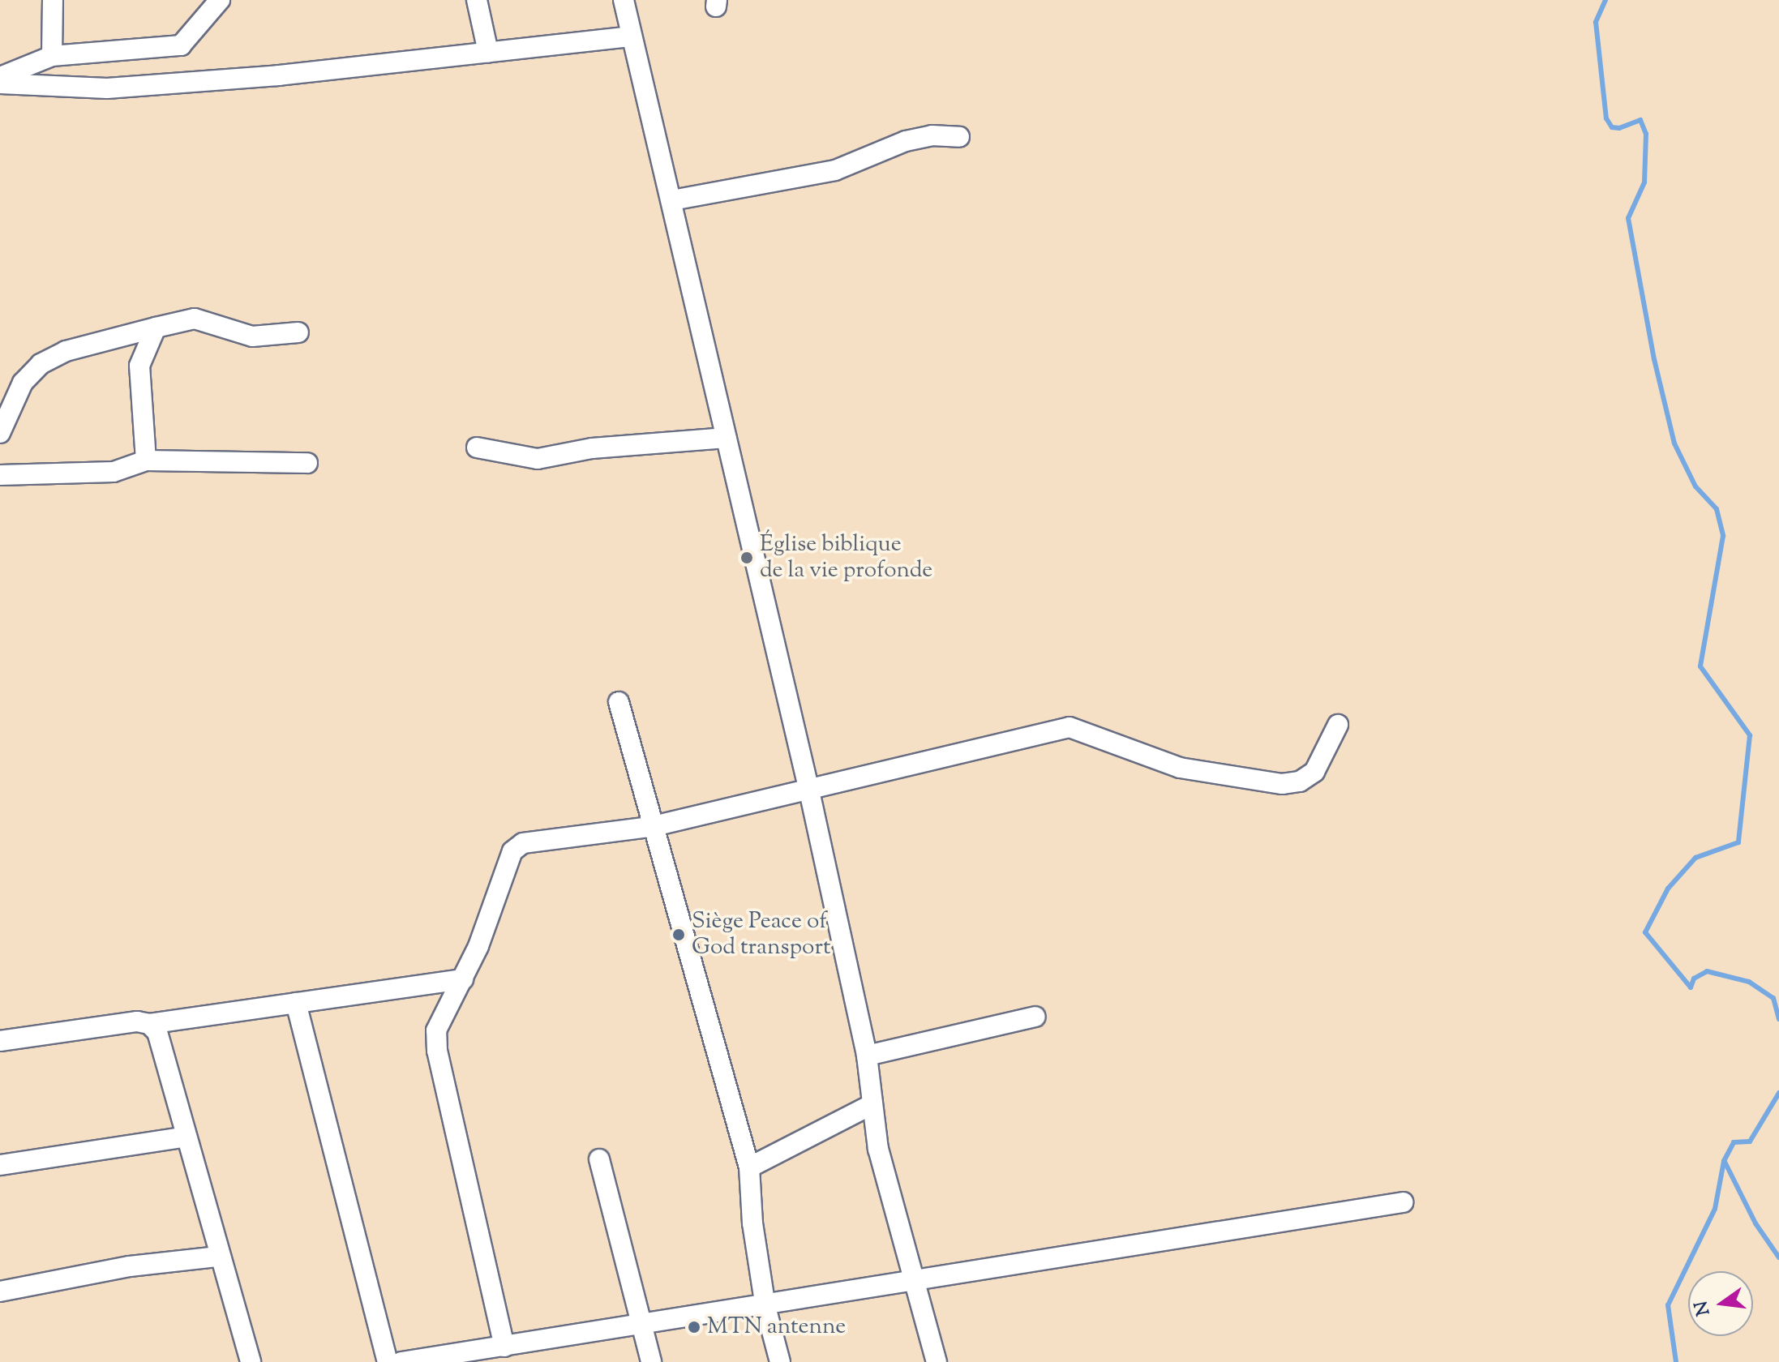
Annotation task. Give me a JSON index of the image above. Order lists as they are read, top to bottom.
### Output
{
  "places": ["Église biblique de la vie profonde", "Siège Peace of God transport", "MTN antenne"],
  "north": "left"
}
